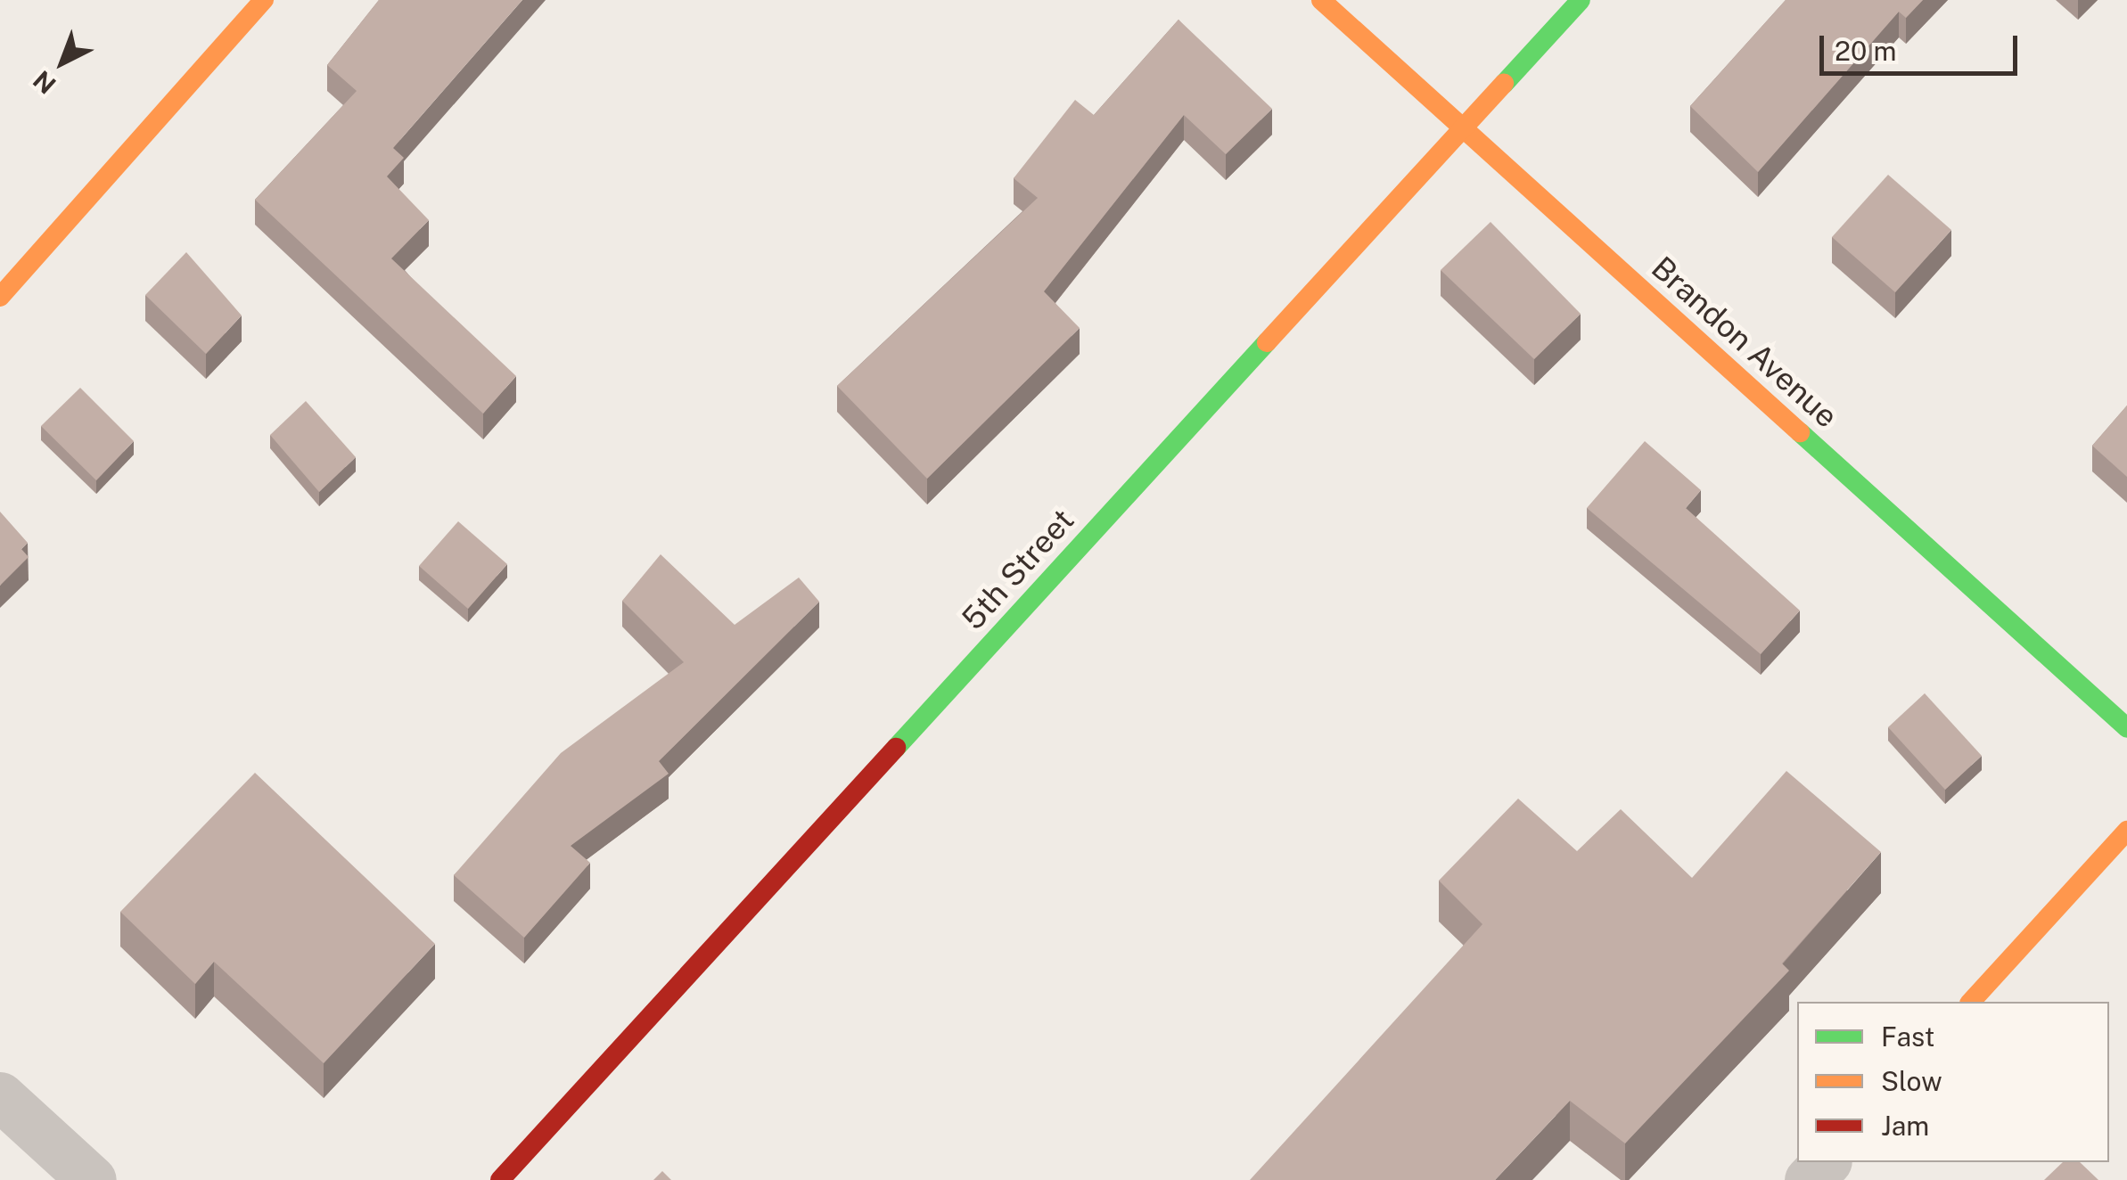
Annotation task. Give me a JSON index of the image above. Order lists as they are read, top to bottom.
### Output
{
  "streets": {
    "street": ["Brandon Avenue", "5th Street"]
  },
  "crossings": [
    ["Brandon Avenue", "5th Street"]
  ],
  "legend": ["Fast", "Slow", "Jam"],
  "scale_bar": "20 m",
  "north": "bottom left"
}
